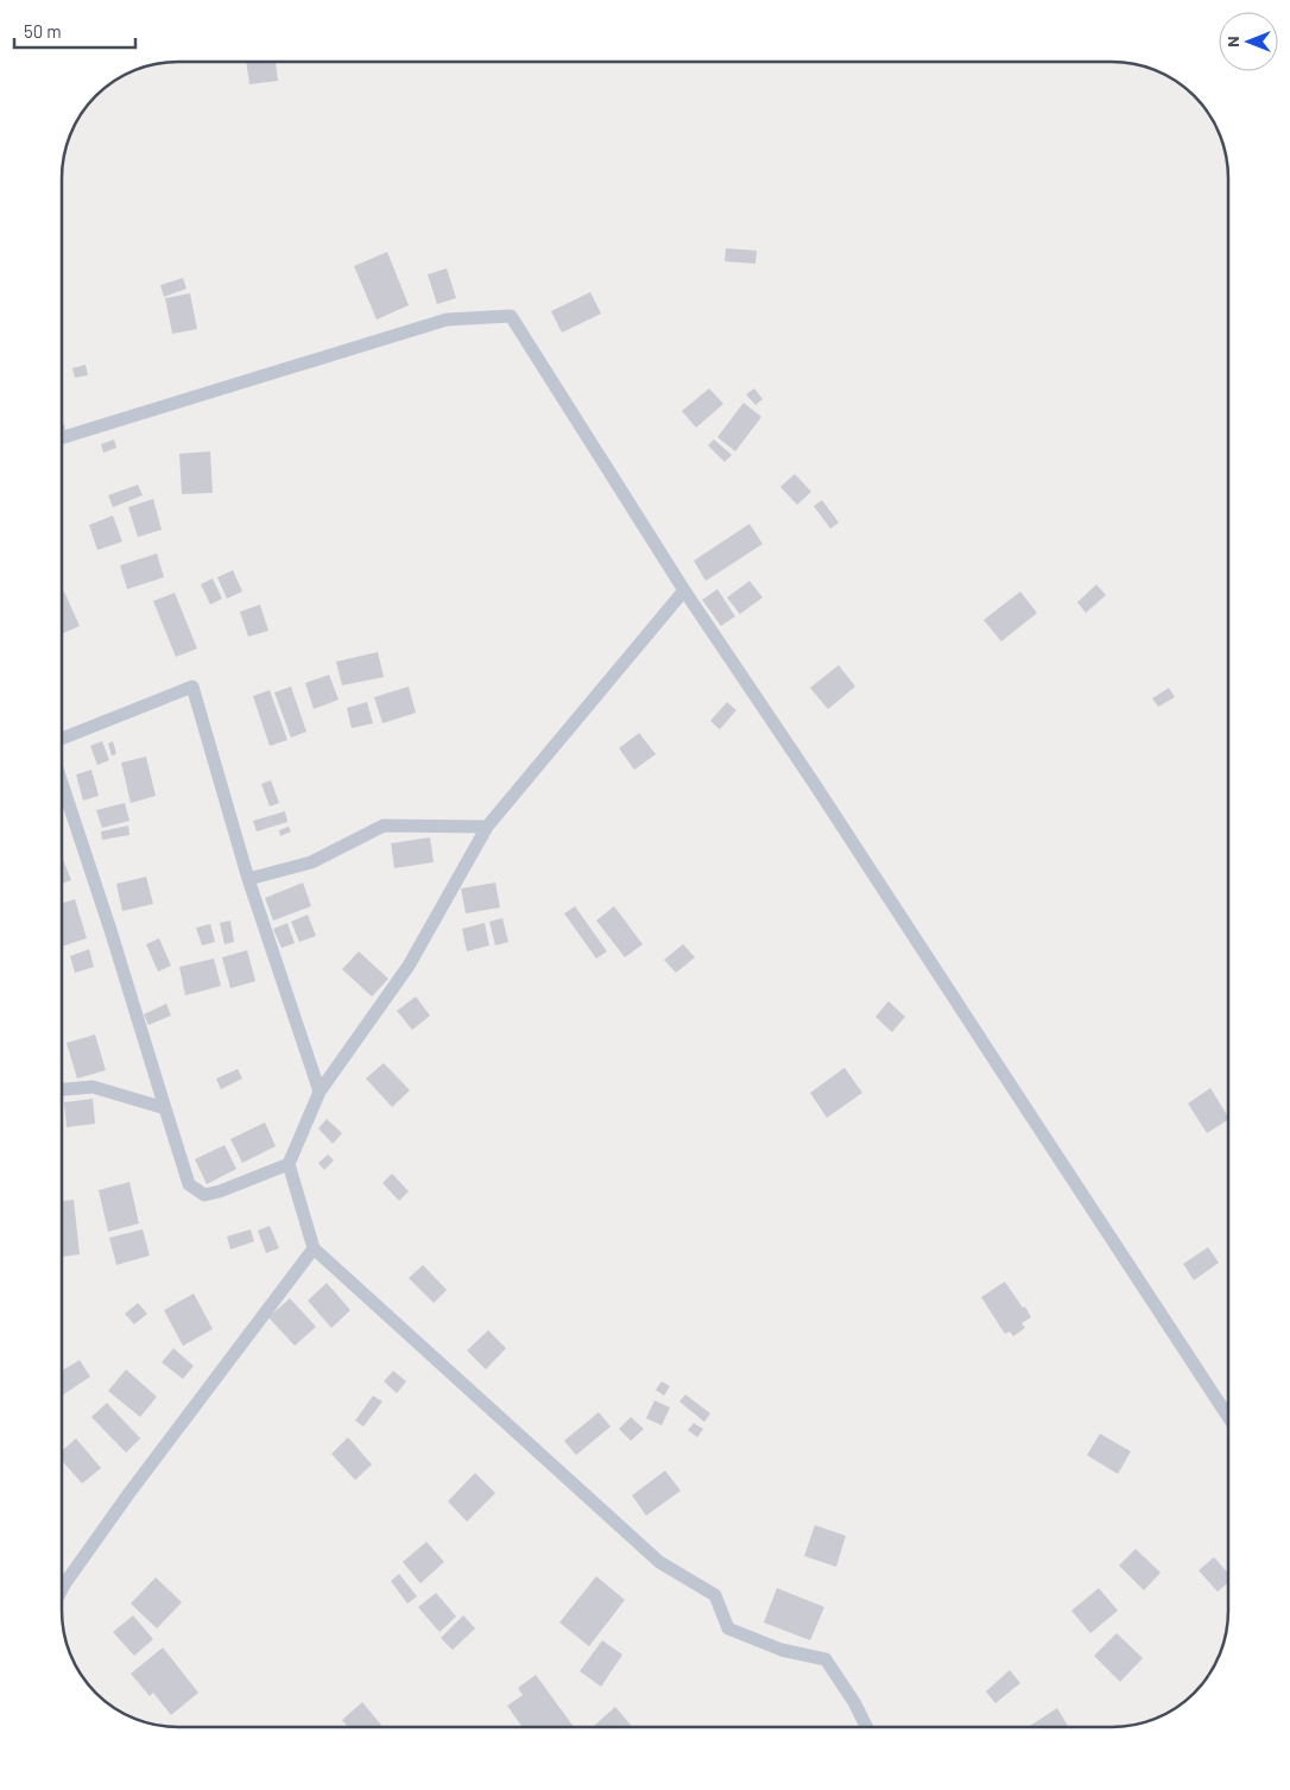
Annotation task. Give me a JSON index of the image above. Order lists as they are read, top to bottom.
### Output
{
  "scale_bar": "50 m",
  "north": "left"
}
